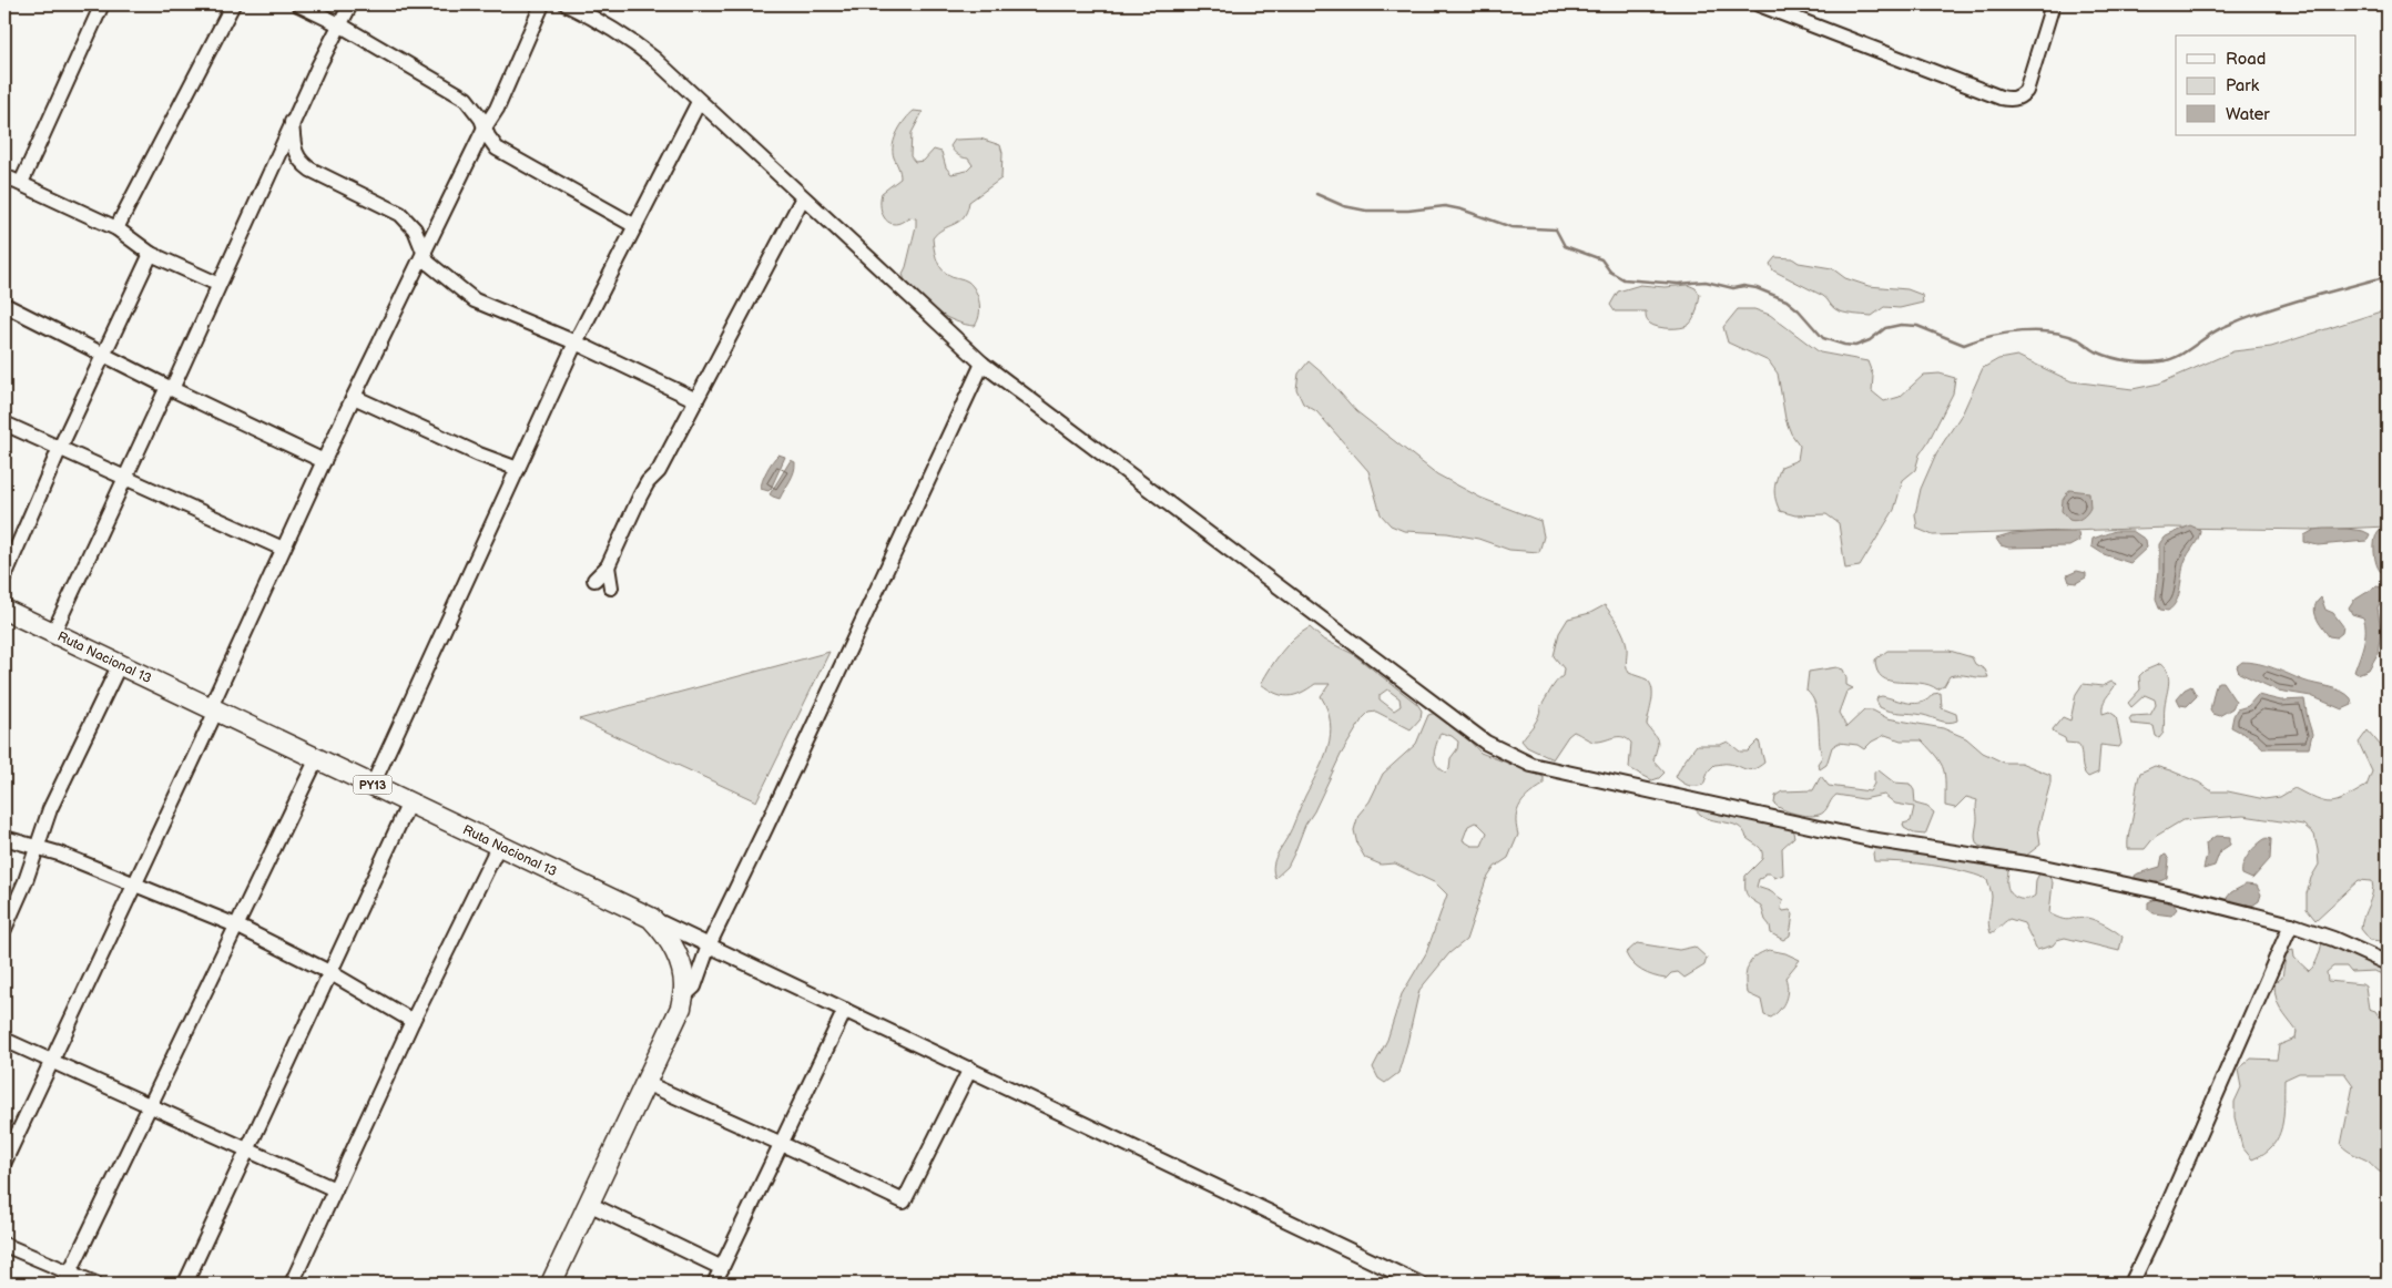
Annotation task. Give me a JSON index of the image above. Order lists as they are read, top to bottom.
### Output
{
  "streets": {
    "highway": ["Ruta Nacional 13", "PY13"]
  },
  "legend": ["Road", "Park", "Water"]
}
